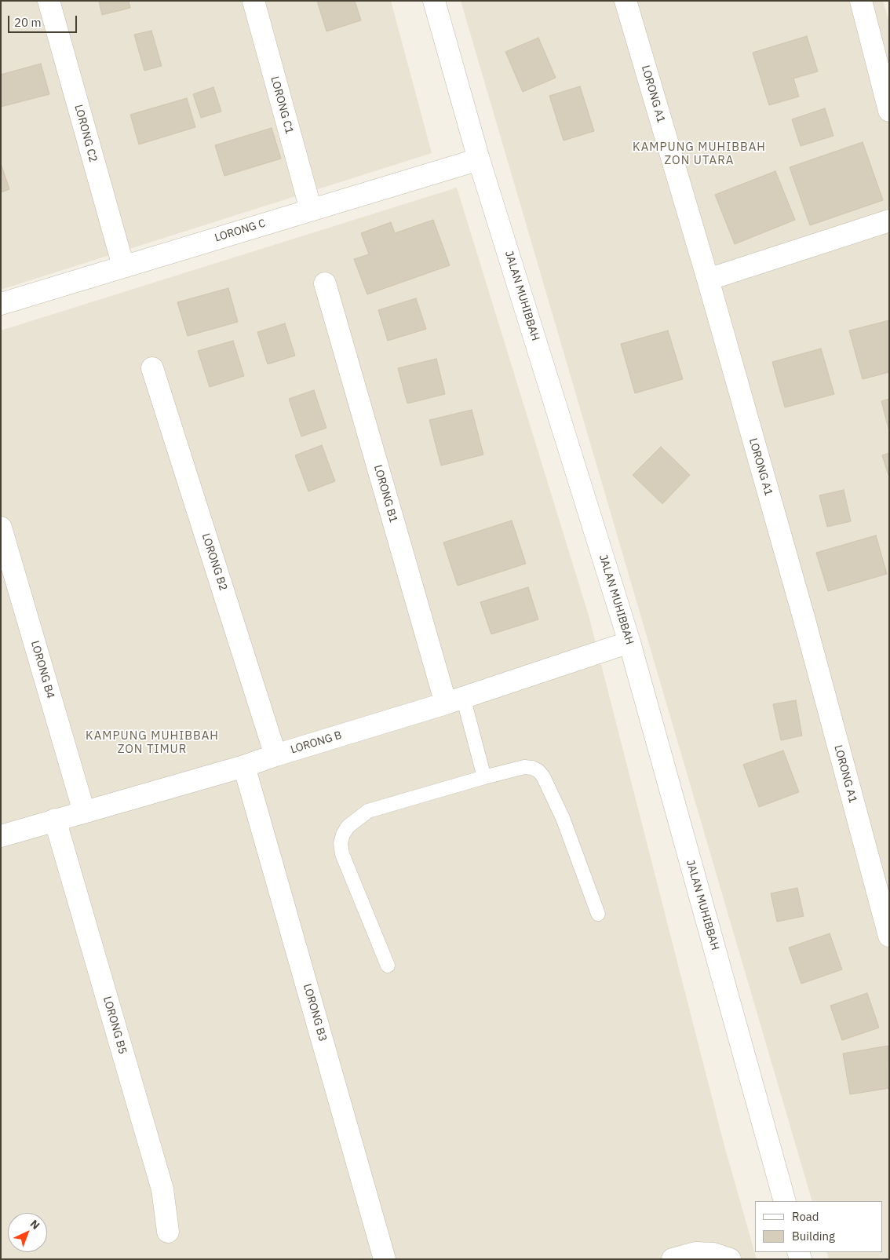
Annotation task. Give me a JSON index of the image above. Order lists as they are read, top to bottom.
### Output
{
  "streets": {
    "street": [
      "LORONG A1",
      "LORONG C1",
      "LORONG C2",
      "LORONG C",
      "JALAN MUHIBBAH",
      "LORONG B1",
      "LORONG B2",
      "LORONG B4",
      "LORONG B",
      "LORONG B3",
      "LORONG B5"
    ]
  },
  "crossings": [
    ["LORONG C1", "LORONG C"],
    ["LORONG C2", "LORONG C"],
    ["LORONG C", "JALAN MUHIBBAH"],
    ["JALAN MUHIBBAH", "LORONG B"],
    ["LORONG B1", "LORONG B"],
    ["LORONG B2", "LORONG B"],
    ["LORONG B4", "LORONG B"],
    ["LORONG B", "LORONG B3"],
    ["LORONG B", "LORONG B5"]
  ],
  "districts": ["KAMPUNG MUHIBBAH ZON UTARA", "KAMPUNG MUHIBBAH ZON TIMUR"],
  "legend": ["Road", "Building"],
  "scale_bar": "20 m",
  "north": "top right"
}
